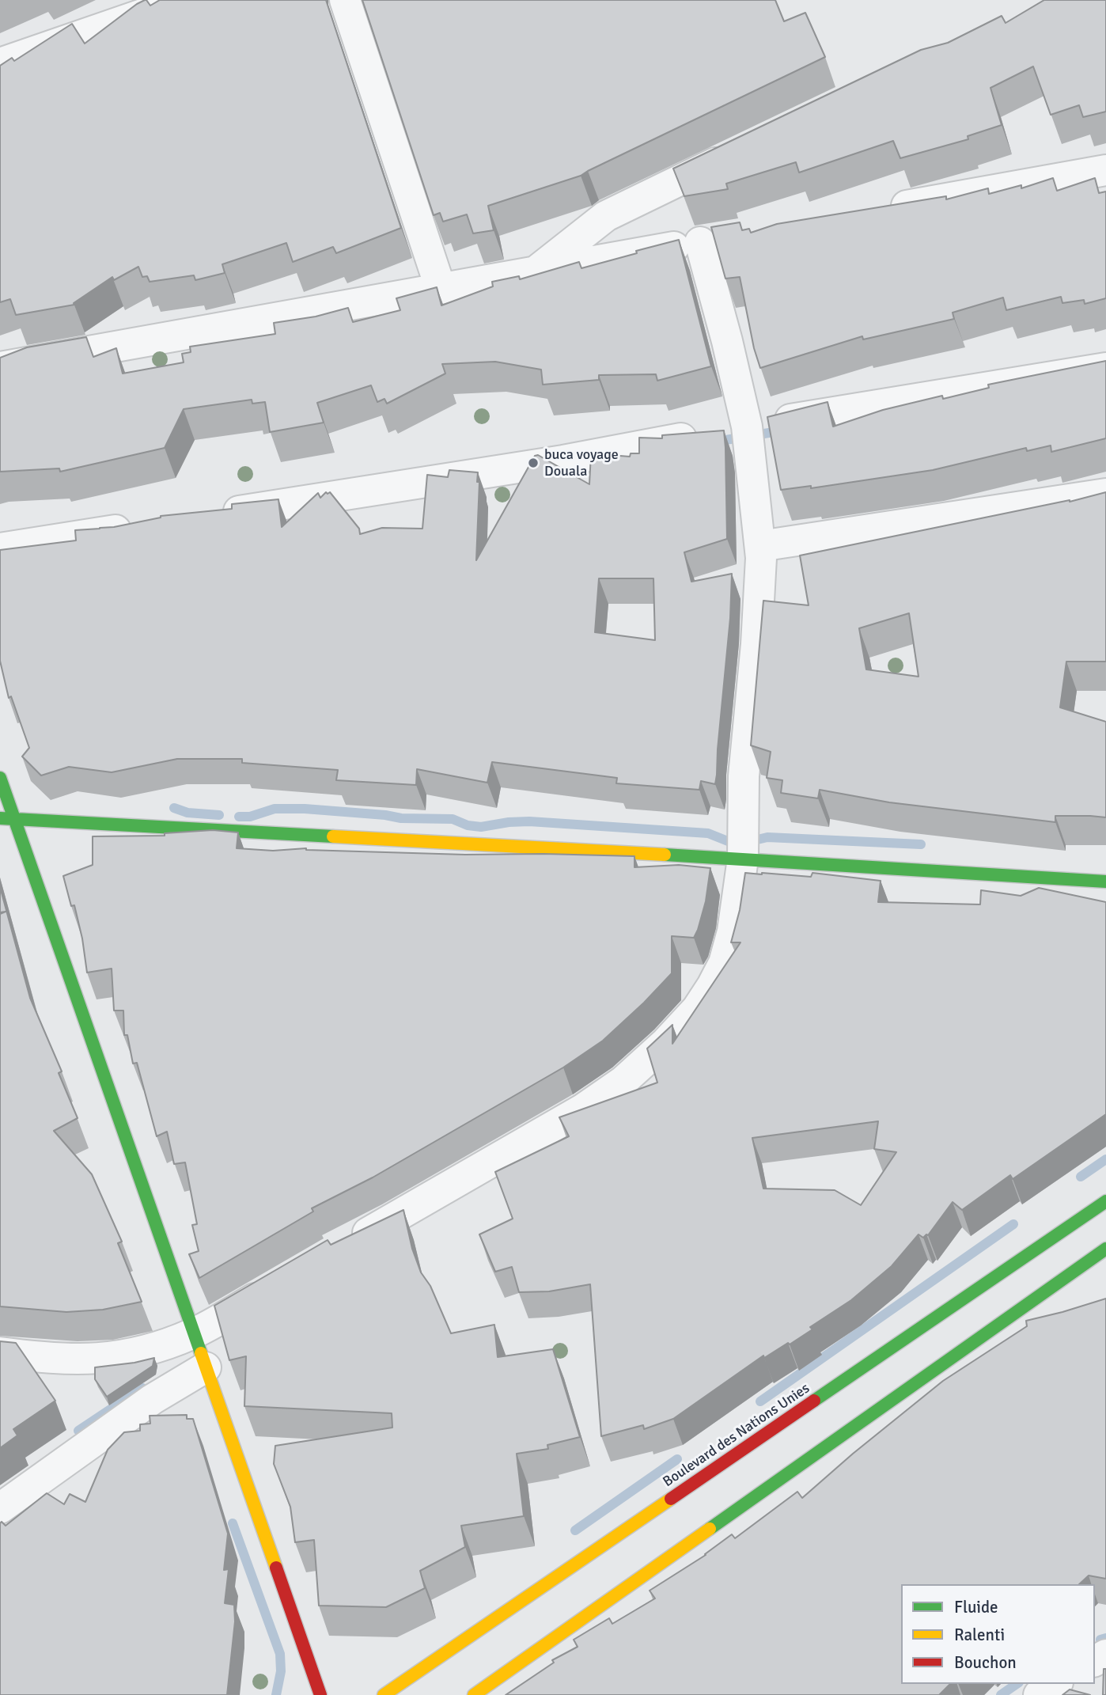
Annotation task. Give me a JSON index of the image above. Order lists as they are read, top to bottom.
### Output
{
  "streets": {
    "street": ["Boulevard des Nations Unies"]
  },
  "places": ["buca voyage Douala"],
  "legend": ["Fluide", "Ralenti", "Bouchon"]
}
